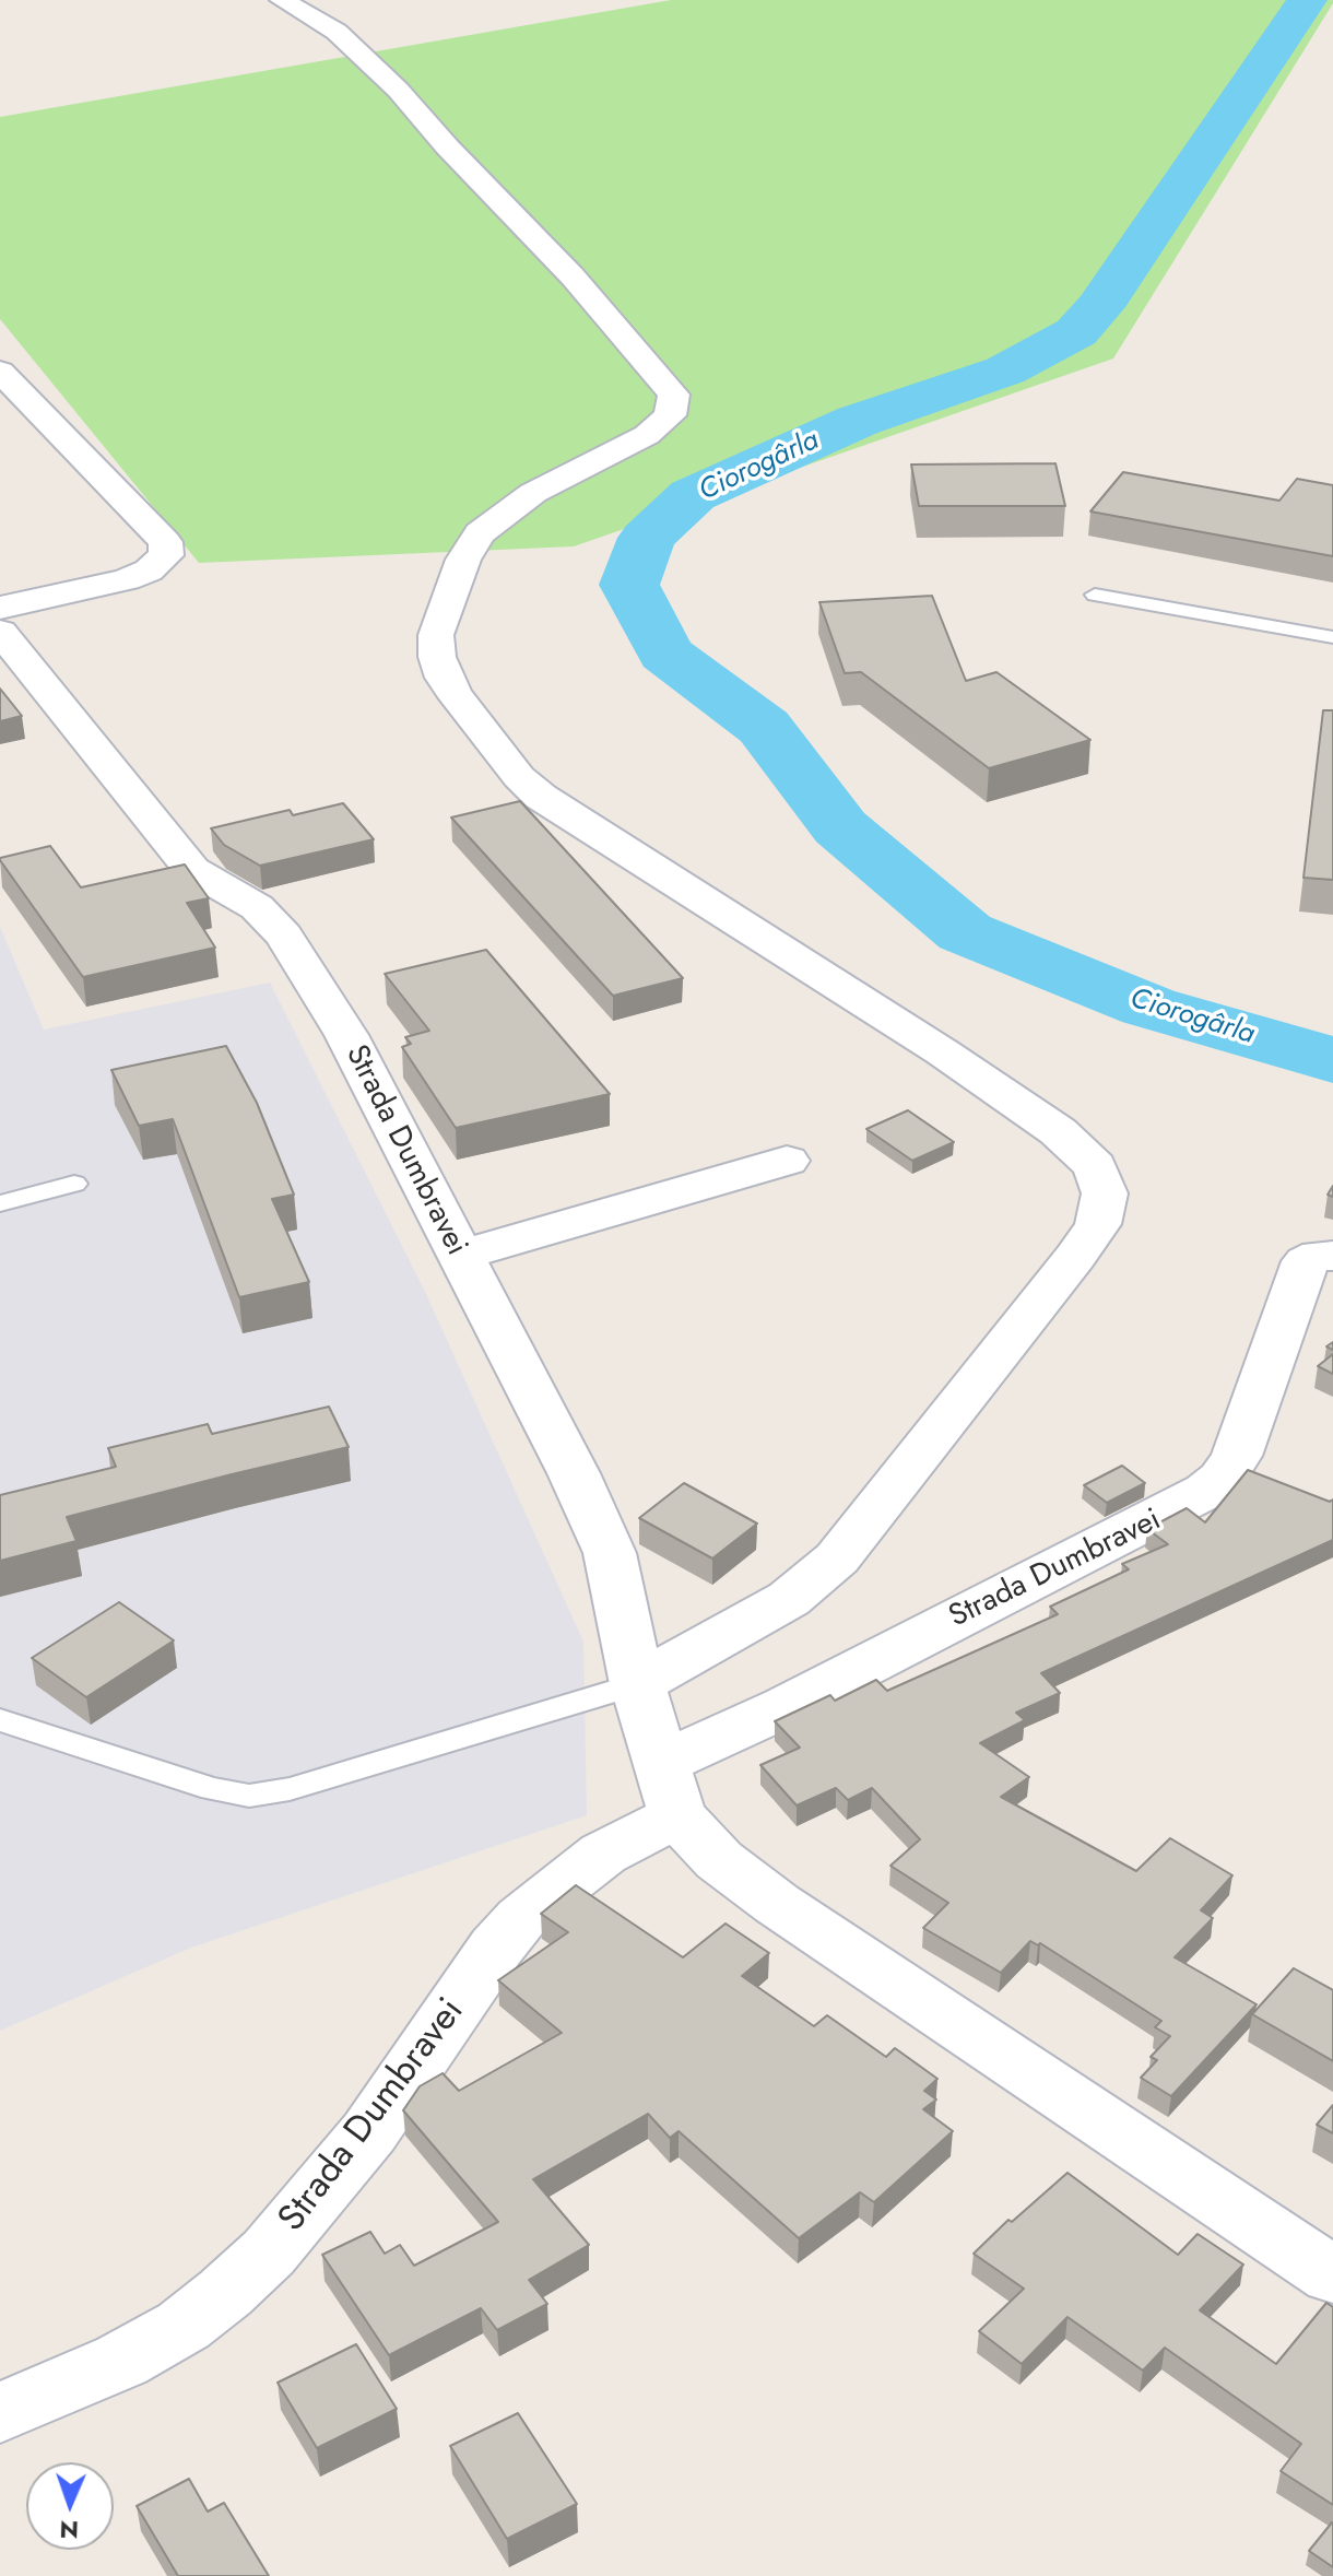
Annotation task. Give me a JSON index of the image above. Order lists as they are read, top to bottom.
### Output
{
  "streets": {
    "street": ["Strada Dumbravei"]
  },
  "water": ["Ciorogârla"],
  "north": "bottom"
}
